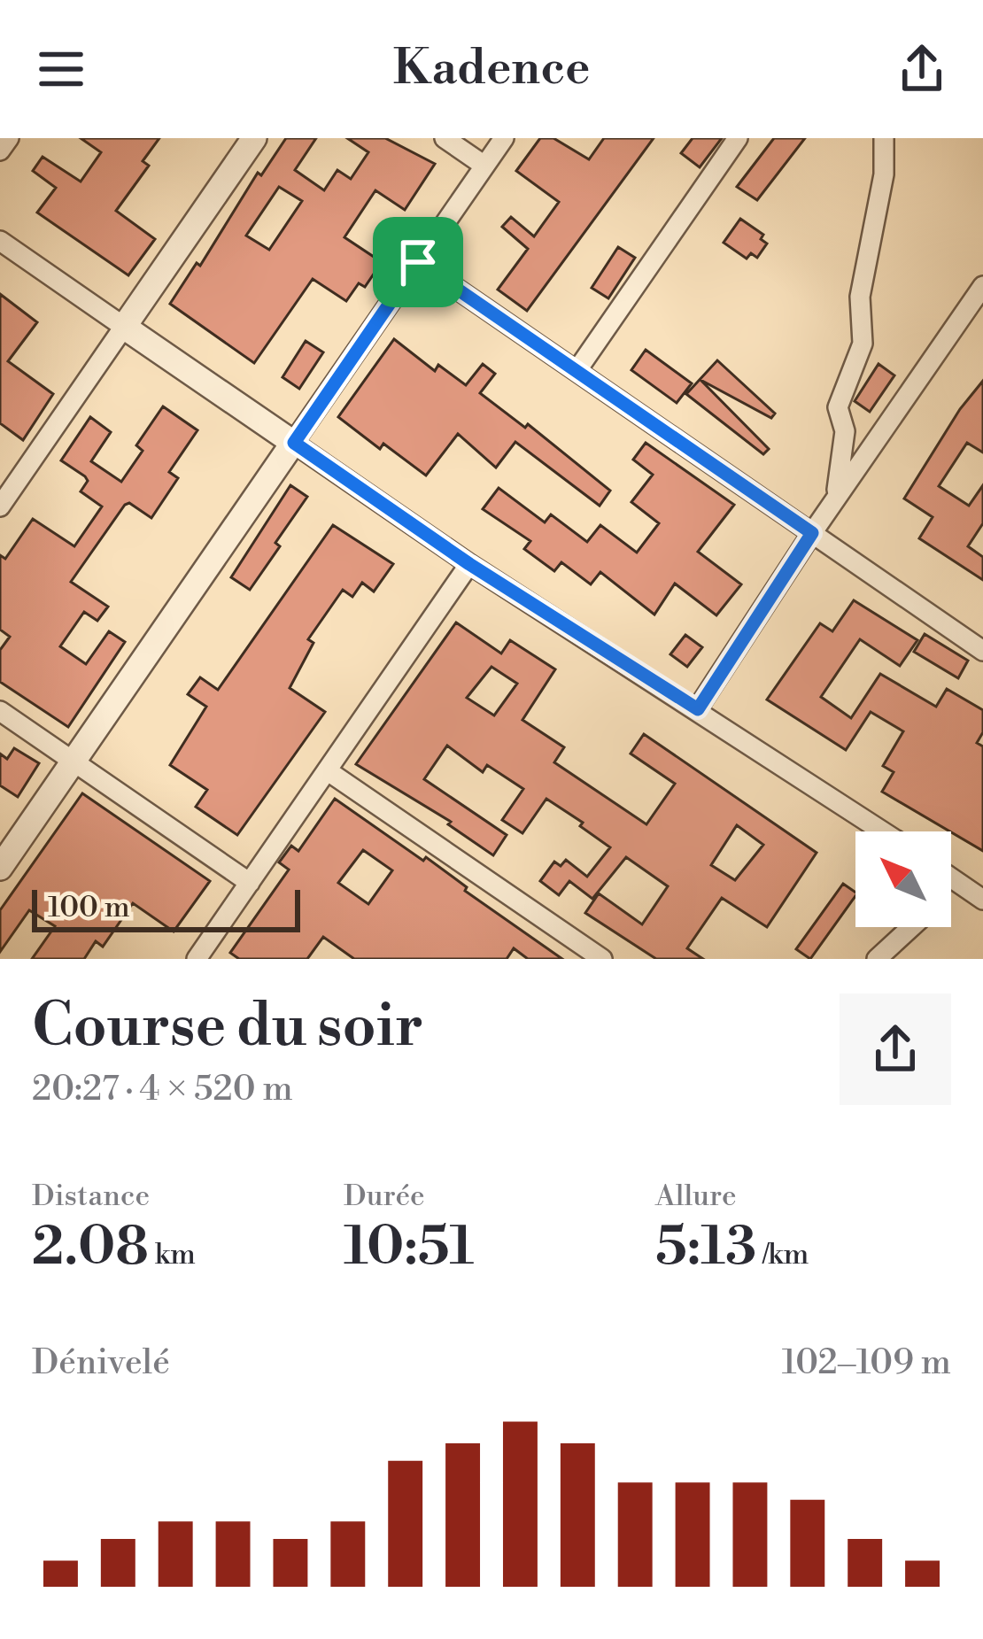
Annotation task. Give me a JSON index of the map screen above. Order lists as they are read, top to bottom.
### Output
{
  "scale_bar": "100 m",
  "north": "top left",
  "page": {
    "header": "Kadence",
    "scale": "100 m",
    "heading": ["Course du soir", "20:27 · 4 × 520 m"],
    "stats": [
      ["Distance", "2.08 km"],
      ["Durée", "10:51"],
      ["Allure", "5:13 /km"]
    ],
    "chart": ["Dénivelé", "102–109 m"]
  }
}
